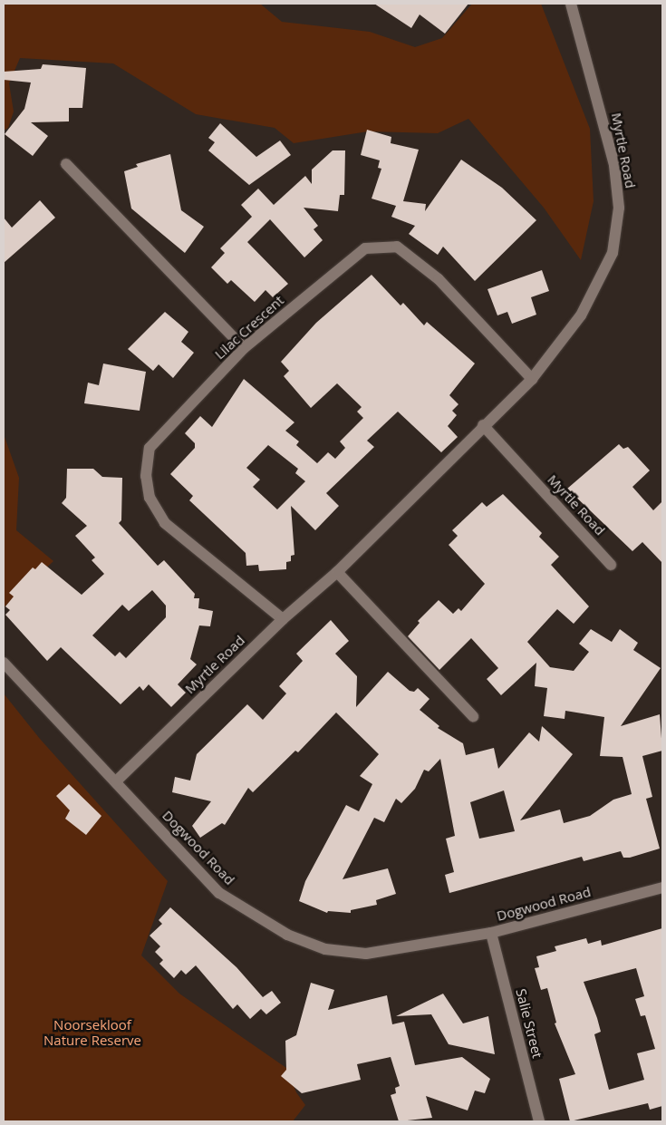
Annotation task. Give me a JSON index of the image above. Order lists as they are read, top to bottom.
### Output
{
  "streets": {
    "street": [
      "Myrtle Road",
      "Lilac Crescent",
      "Dogwood Road",
      "Salie Street"
    ]
  },
  "crossings": [
    ["Myrtle Road", "Lilac Crescent"],
    ["Myrtle Road", "Dogwood Road"],
    ["Dogwood Road", "Salie Street"]
  ],
  "parks": ["Noorsekloof Nature Reserve"]
}
